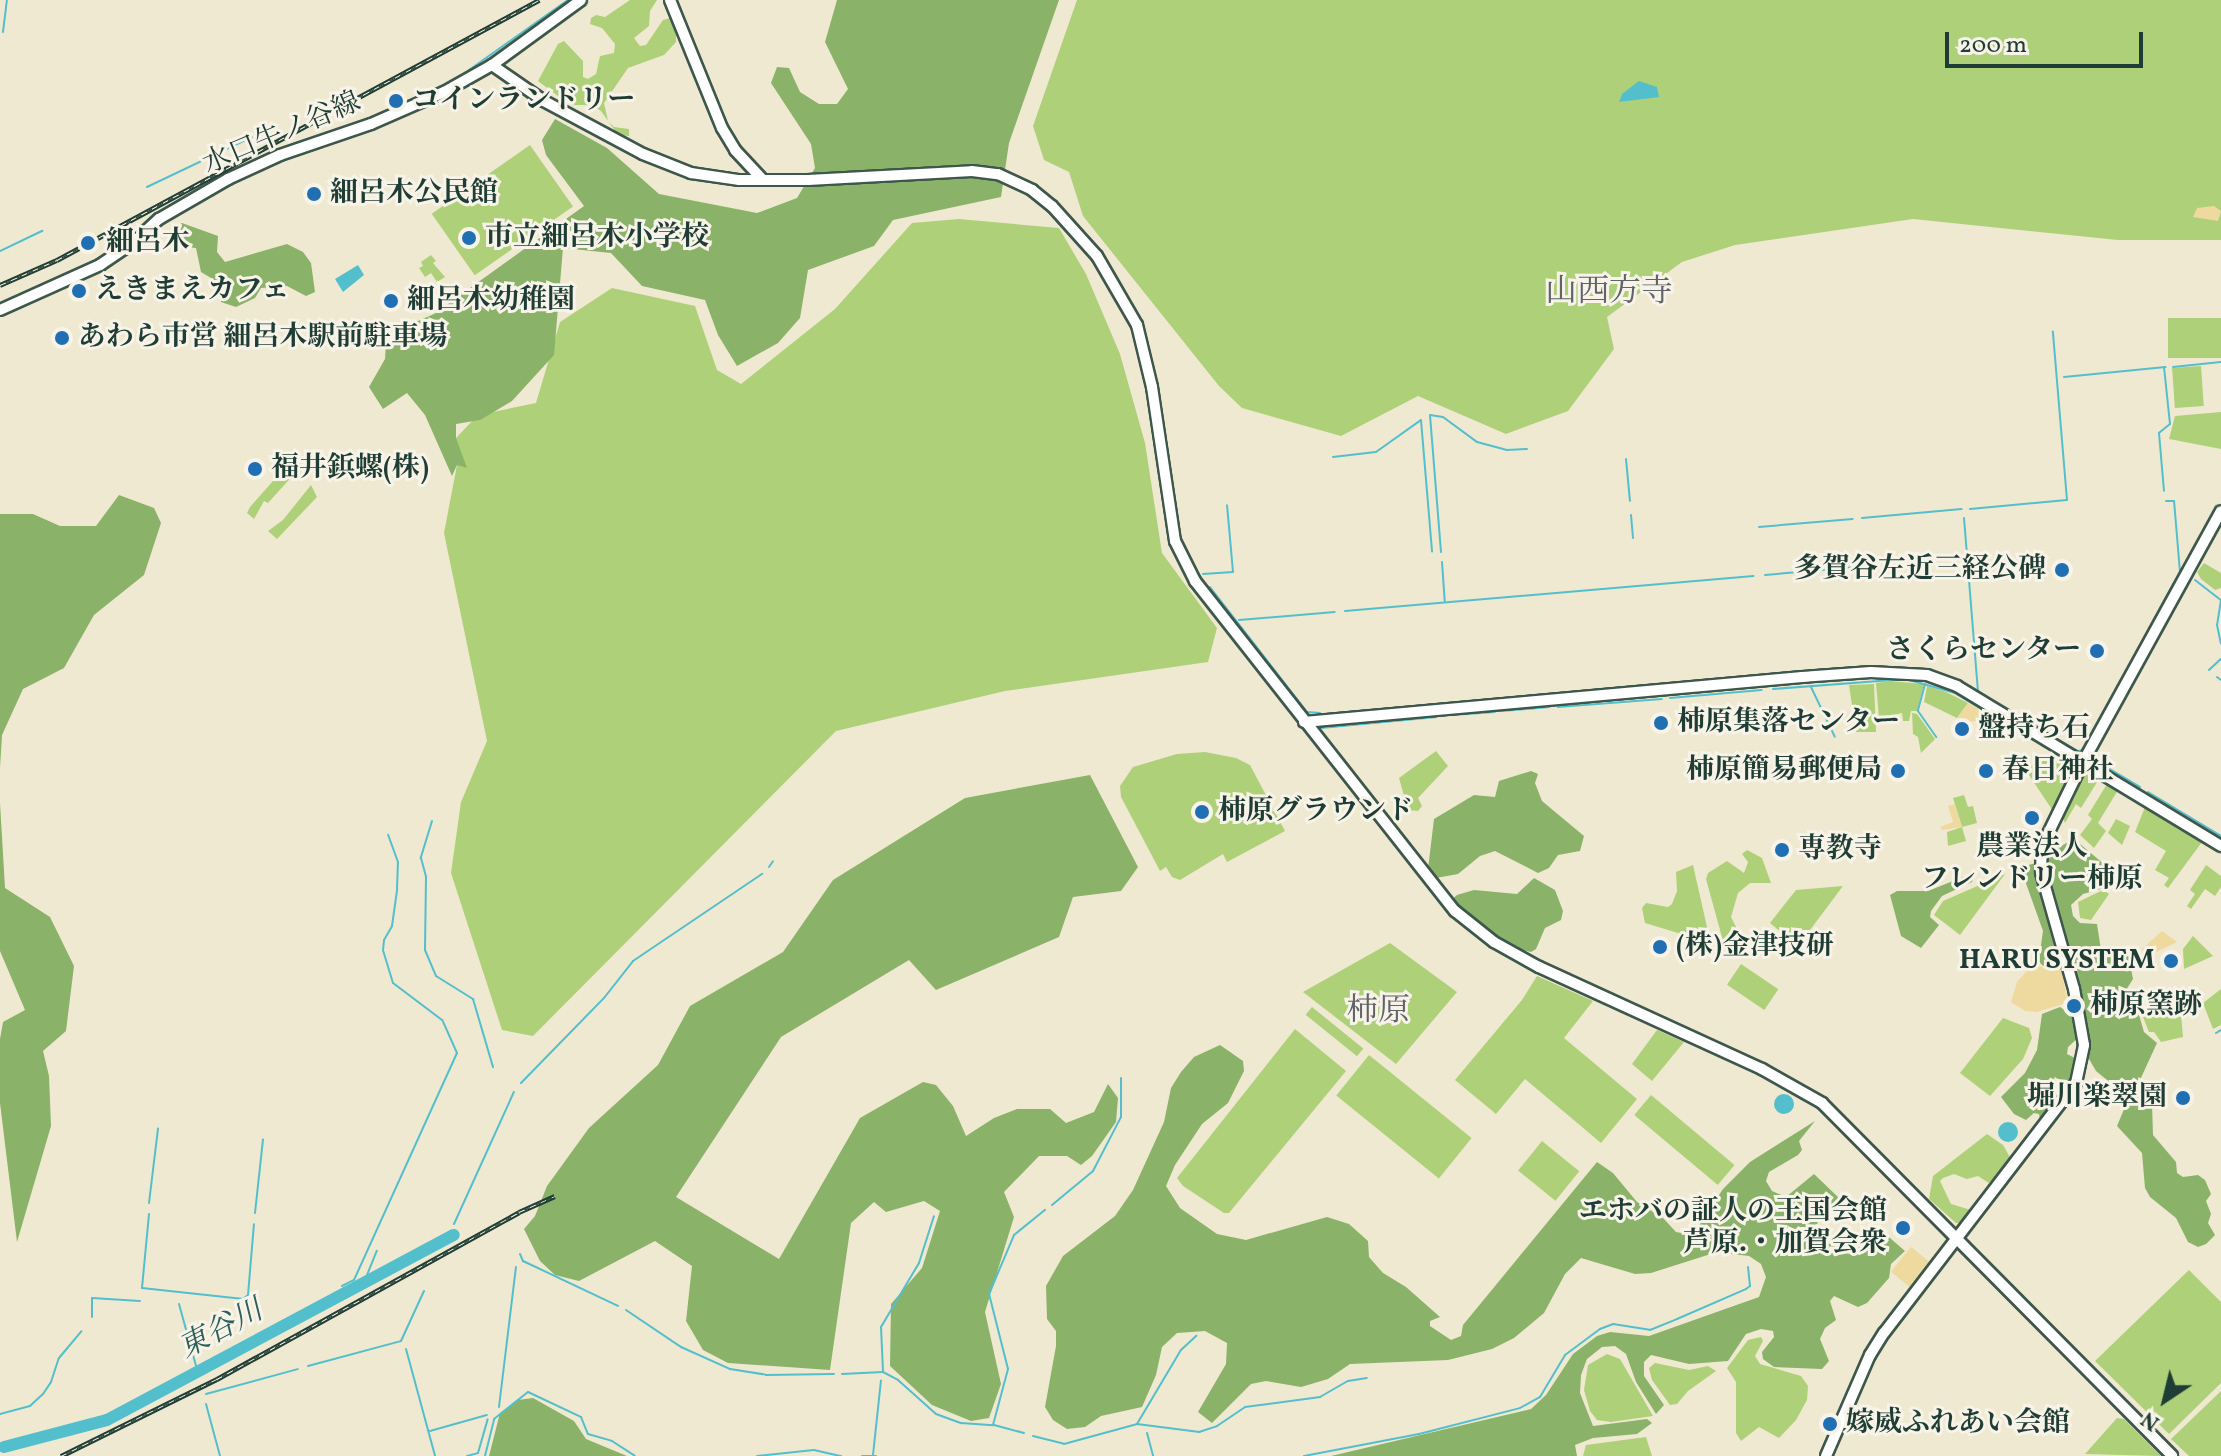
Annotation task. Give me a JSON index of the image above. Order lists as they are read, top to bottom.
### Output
{
  "streets": {
    "street": ["水口牛ノ谷線"]
  },
  "districts": ["山西方寺", "柿原"],
  "water": ["東谷川"],
  "places": [
    "コインランドリー",
    "細呂木公民館",
    "市立細呂木小学校",
    "細呂木",
    "えきまえカフェ",
    "細呂木幼稚園",
    "あわら市営 細呂木駅前駐車場",
    "福井鋲螺(株)",
    "多賀谷左近三経公碑",
    "さくらセンター",
    "柿原集落センター",
    "盤持ち石",
    "柿原簡易郵便局",
    "春日神社",
    "柿原グラウンド",
    "農業法人 フレンドリー柿原",
    "専教寺",
    "(株)金津技研",
    "HARU SYSTEM",
    "柿原窯跡",
    "堀川楽翠園",
    "エホバの証人の王国会館 芦原.・加賀会衆",
    "嫁威ふれあい会館"
  ],
  "scale_bar": "200 m",
  "north": "bottom left"
}
